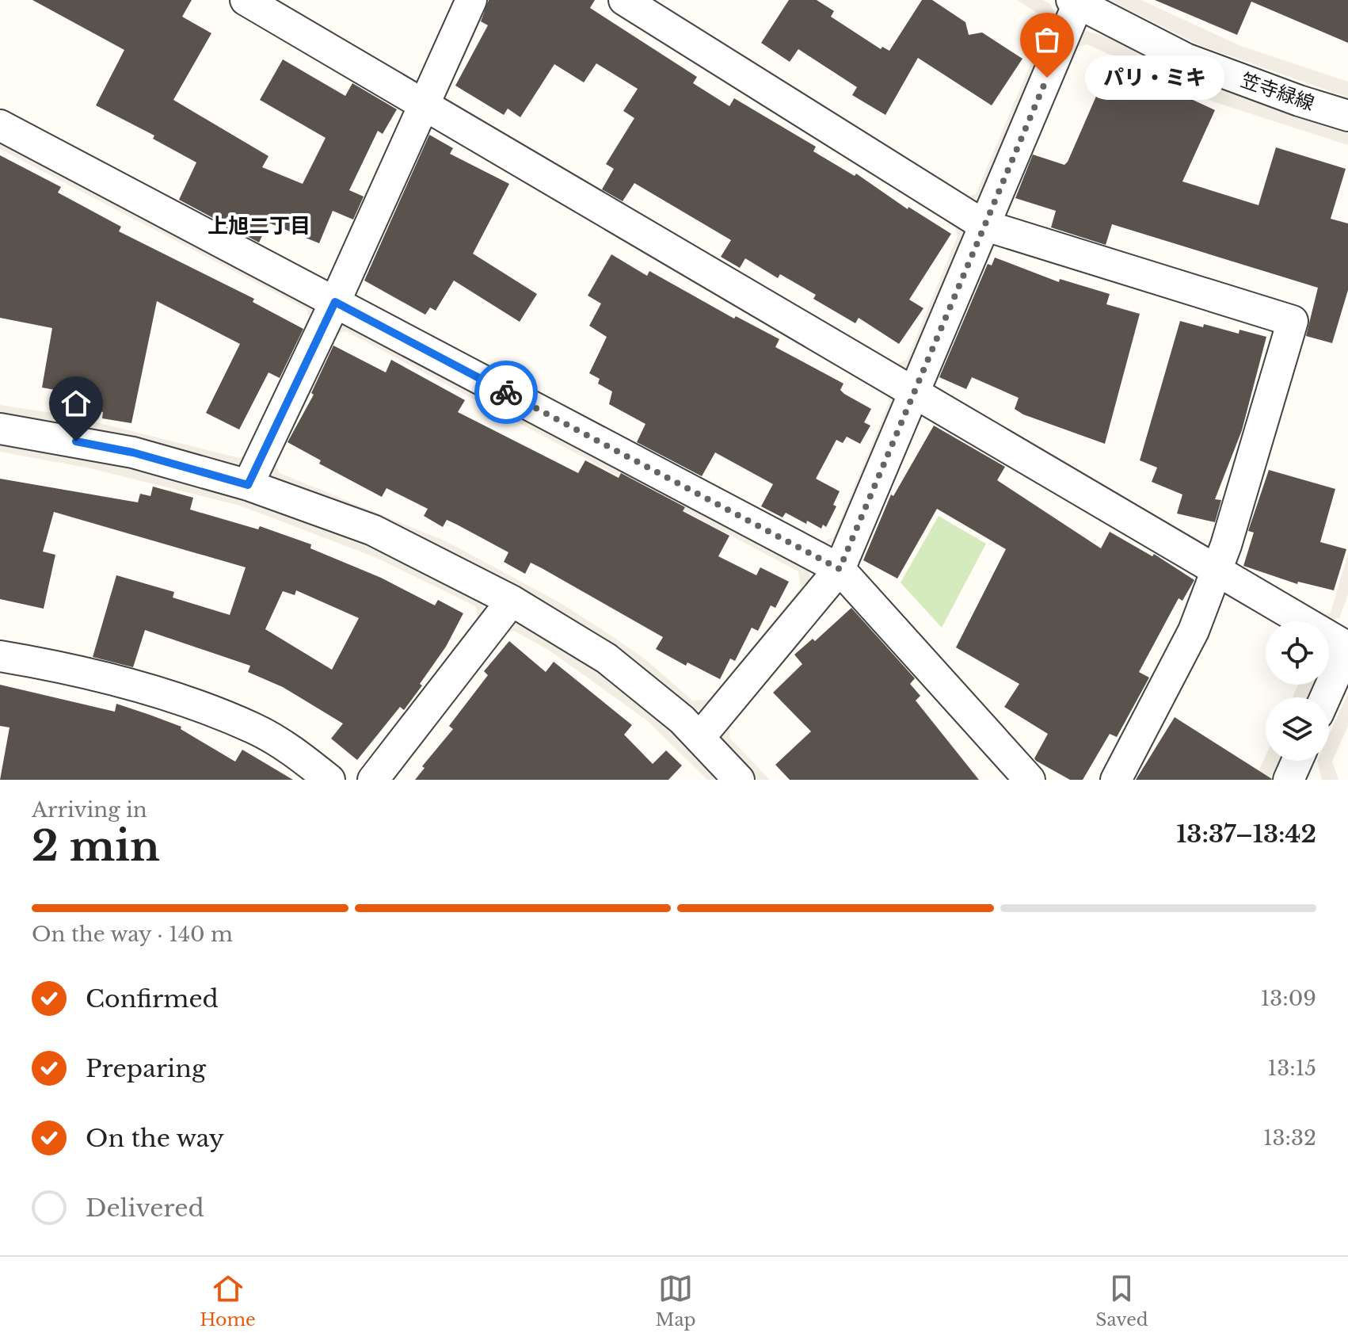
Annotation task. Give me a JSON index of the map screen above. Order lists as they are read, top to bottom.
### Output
{
  "streets": {
    "street": ["笠寺緑線"]
  },
  "districts": ["上旭二丁目"],
  "places": ["パリ・ミキ"],
  "page": {
    "bubble": "パリ・ミキ",
    "heading": ["2 min", "Arriving in", "13:37–13:42"],
    "bar": "On the way · 140 m",
    "list": [
      ["Confirmed", "13:09"],
      ["Preparing", "13:15"],
      ["On the way", "13:32"],
      "Delivered"
    ],
    "tabs": ["Home", "Map", "Saved"]
  }
}
